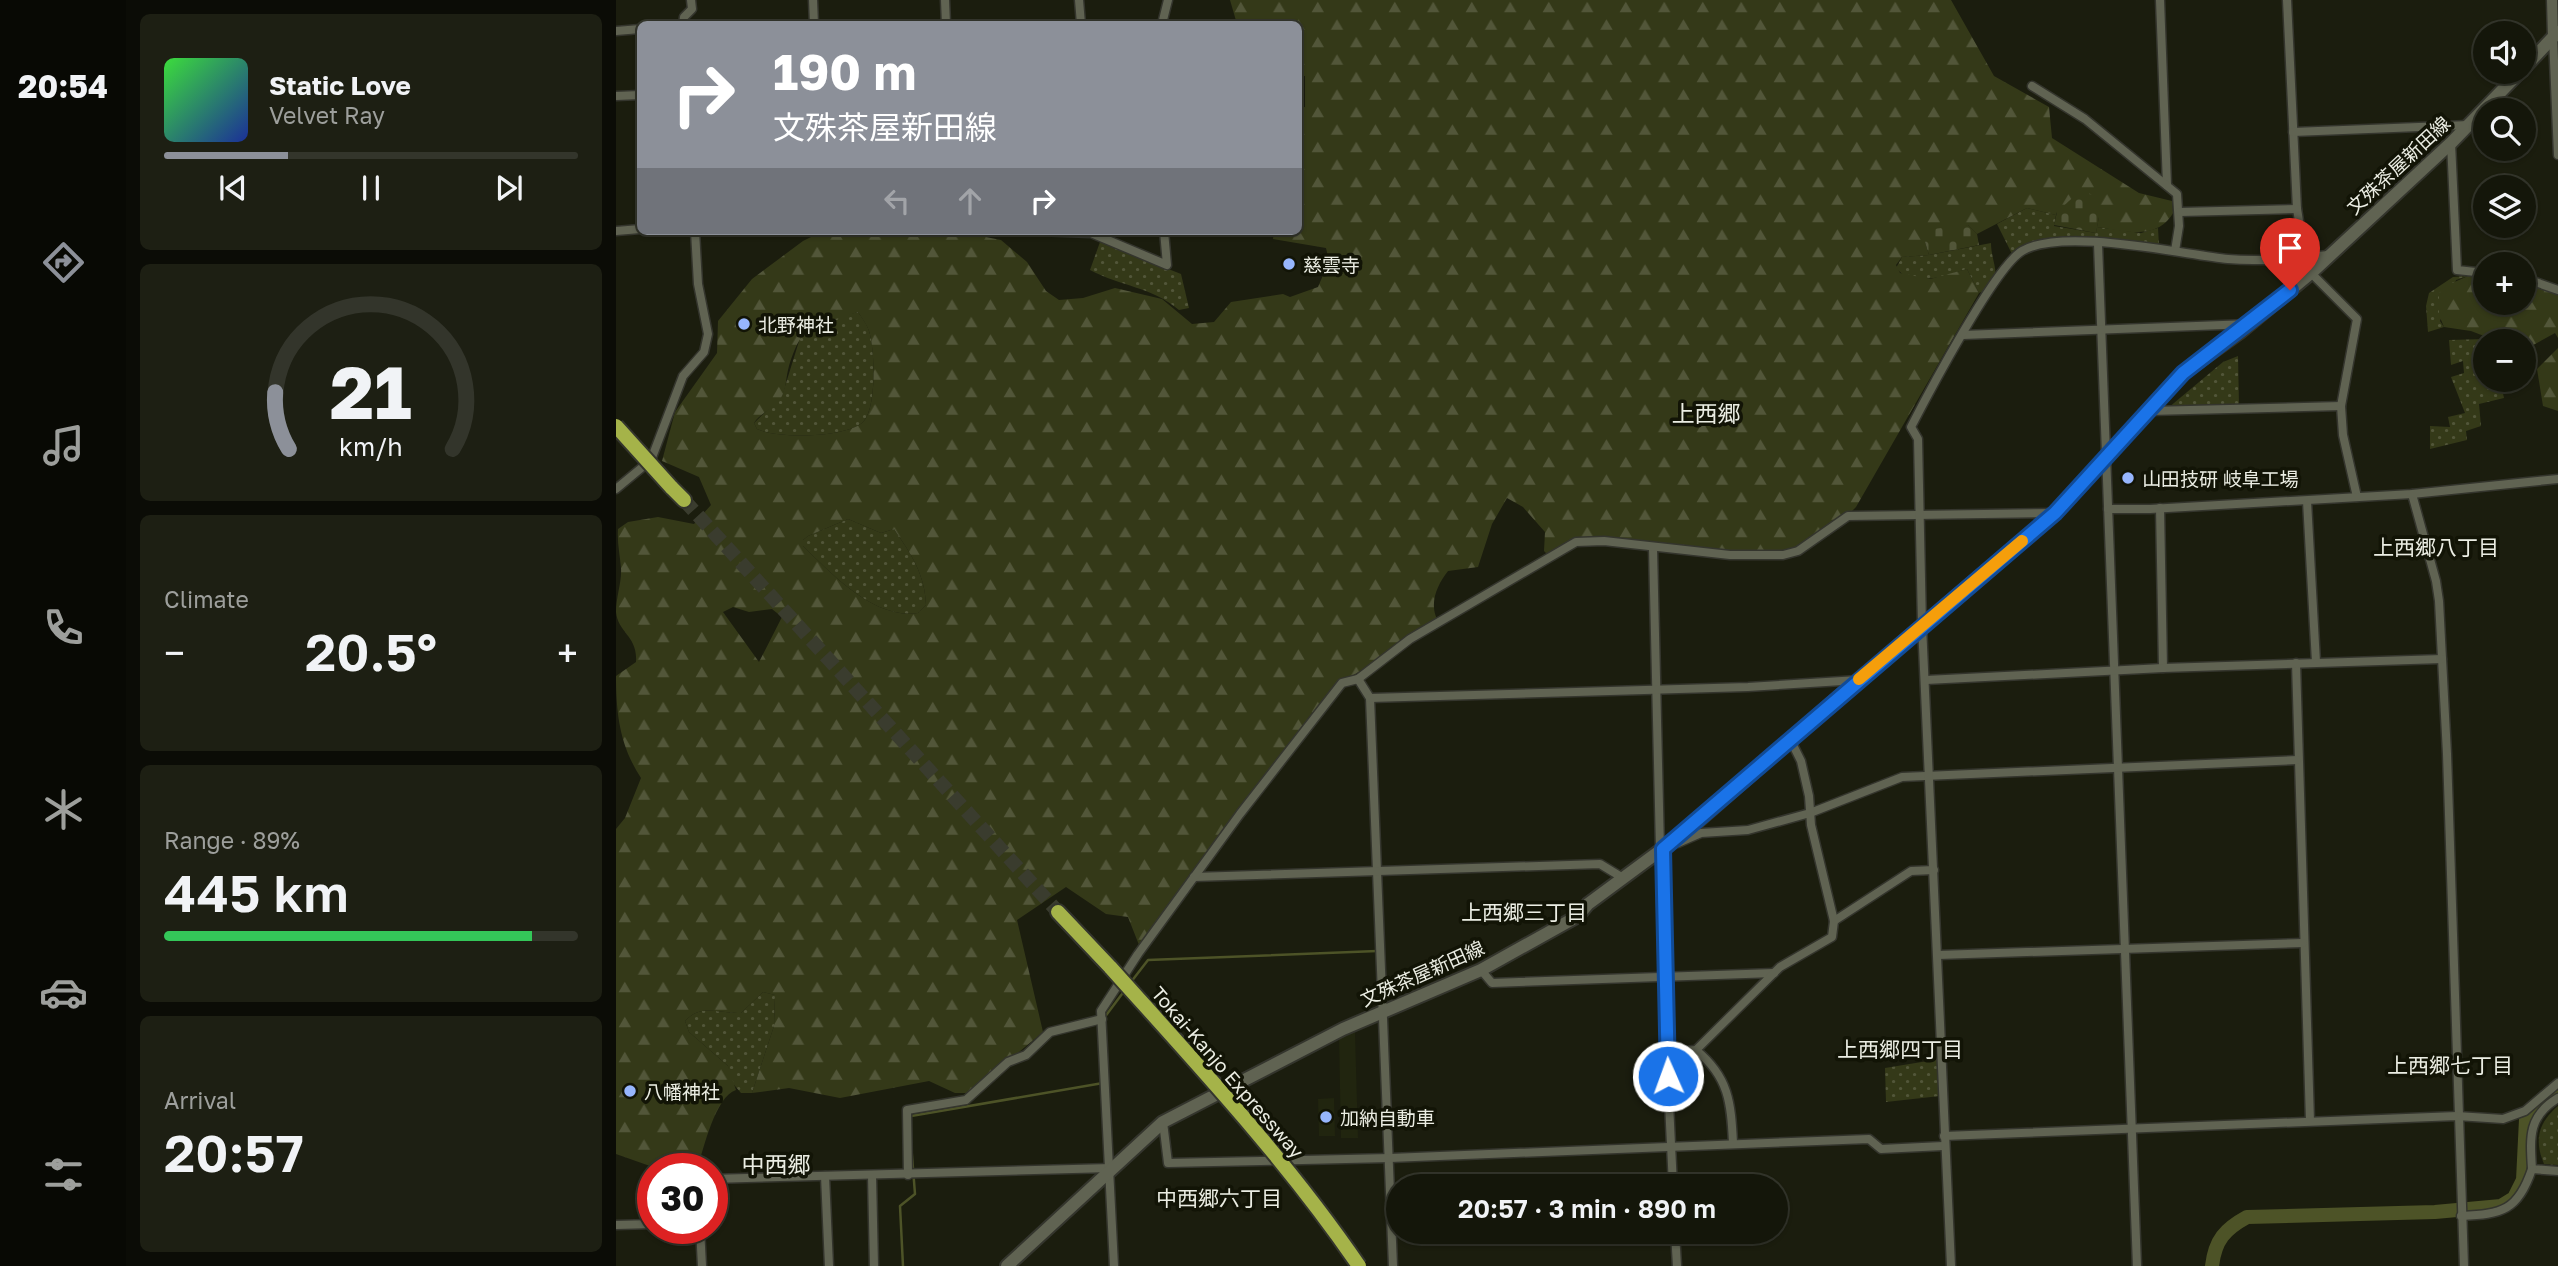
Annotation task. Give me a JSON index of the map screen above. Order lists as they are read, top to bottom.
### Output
{
  "streets": {
    "highway": ["Tokai-Kanjo Expressway"],
    "main road": ["文殊茶屋新田線"]
  },
  "districts": [
    "上西郷",
    "上西郷八丁目",
    "上西郷三丁目",
    "上西郷四丁目",
    "上西郷七丁目",
    "中西郷",
    "中西郷六丁目"
  ],
  "places": [
    "慈雲寺",
    "北野神社",
    "山田技研 岐阜工場",
    "八幡神社",
    "加納自動車"
  ],
  "page": {
    "tabs": "20:54",
    "map_buttons": ["+", "−"],
    "turn": ["190 m", "文殊茶屋新田線"],
    "song": ["Static Love", "Velvet Ray"],
    "tile": [
      "Climate",
      ["Range · 89%", "445 km"],
      ["Arrival", "20:57"]
    ],
    "heat": ["−", "20.5°", "+"],
    "limit": "30",
    "trip": "20:57 · 3 min · 890 m",
    "gauge": ["21", "km/h"]
  }
}
